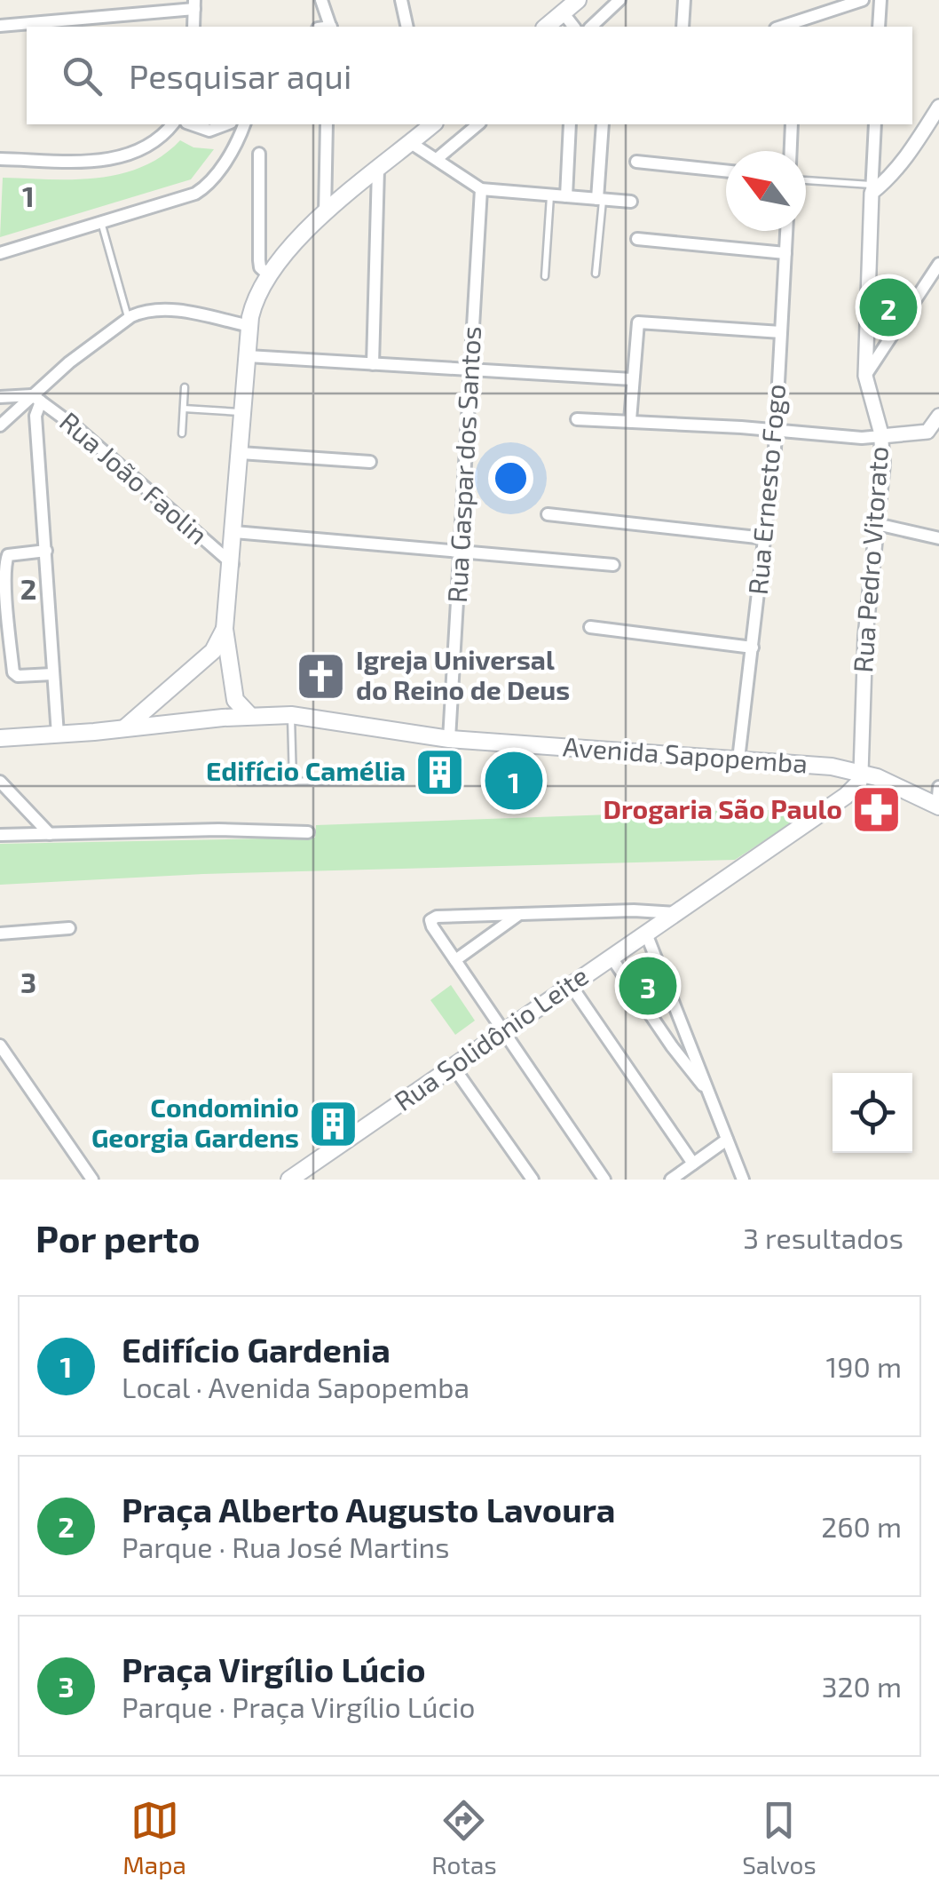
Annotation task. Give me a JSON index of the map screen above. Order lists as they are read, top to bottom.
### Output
{
  "streets": {
    "main road": ["Avenida Sapopemba", "Rua Solidônio Leite"],
    "street": [
      "Rua Gaspar dos Santos",
      "Rua João Faolin",
      "Rua Ernesto Fogo",
      "Rua Pedro Vitorato"
    ]
  },
  "crossings": [
    ["Rua Gaspar dos Santos", "Avenida Sapopemba"],
    ["Rua Ernesto Fogo", "Avenida Sapopemba"],
    ["Rua Pedro Vitorato", "Avenida Sapopemba"],
    ["Rua Pedro Vitorato", "Rua Solidônio Leite"],
    ["Avenida Sapopemba", "Rua Solidônio Leite"]
  ],
  "places": {
    "church": ["Igreja Universal do Reino de Deus"],
    "building": ["Edifício Camélia", "Condominio Georgia Gardens"],
    "pharmacy": ["Drogaria São Paulo"]
  },
  "north": "top left",
  "page": {
    "search": "Pesquisar aqui",
    "pins": ["2", "1", "3"],
    "heading": ["Por perto", "3 resultados"],
    "list": [
      {
        "mark": "1",
        "name": "Edifício Gardenia",
        "note": "Local · Avenida Sapopemba",
        "value": "190 m"
      },
      {
        "mark": "2",
        "name": "Praça Alberto Augusto Lavoura",
        "note": "Parque · Rua José Martins",
        "value": "260 m"
      },
      {
        "mark": "3",
        "name": "Praça Virgílio Lúcio",
        "note": "Parque · Praça Virgílio Lúcio",
        "value": "320 m"
      }
    ],
    "nav": ["Mapa", "Rotas", "Salvos"]
  },
  "grid": {
    "rows": ["1", "2", "3"]
  }
}
